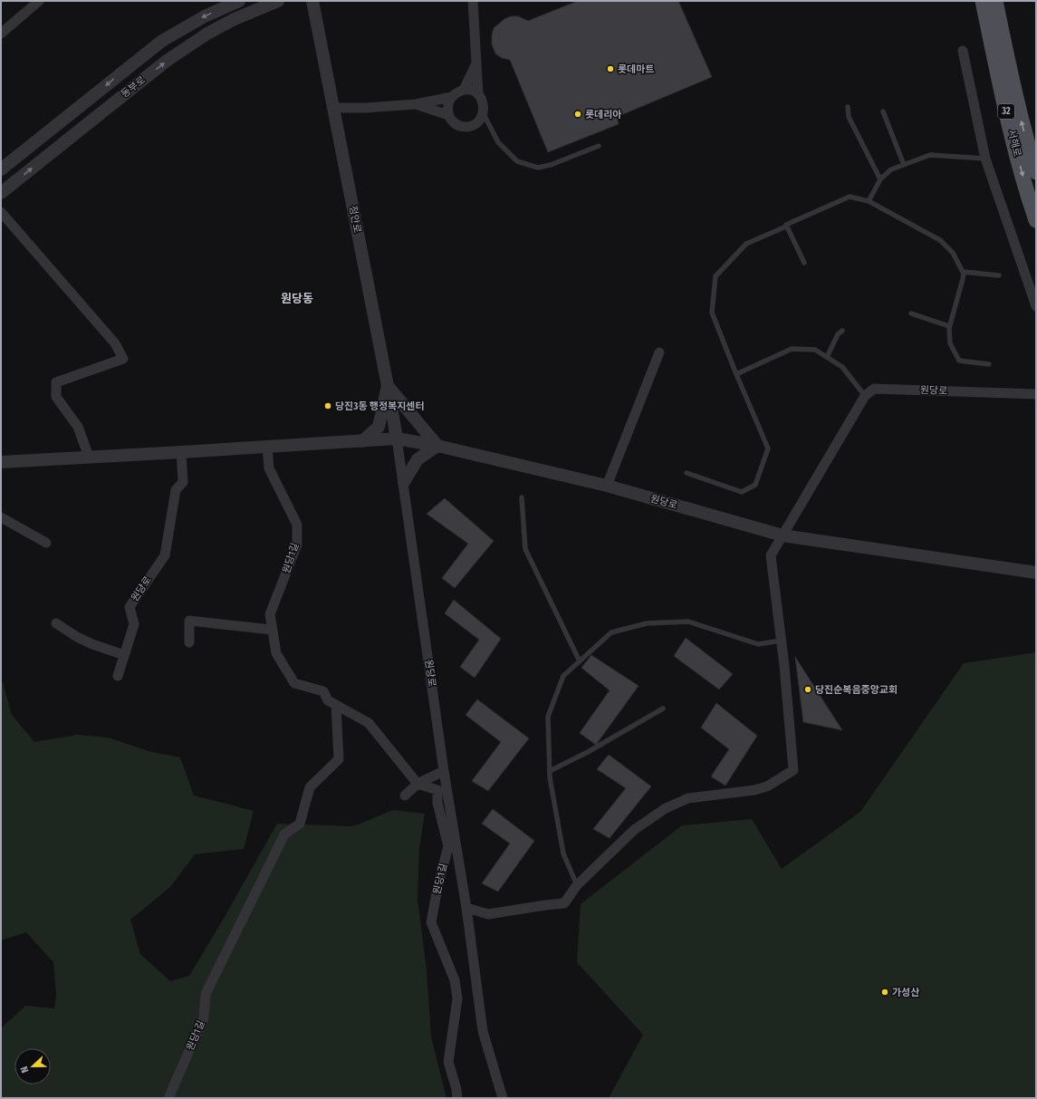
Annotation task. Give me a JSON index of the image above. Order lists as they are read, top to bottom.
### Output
{
  "streets": {
    "main road": ["32", "서해로"],
    "street": [
      "동부로",
      "정안로",
      "원당로",
      "원당1길"
    ]
  },
  "crossings": [
    ["정안로", "원당로"],
    ["원당로", "원당1길"]
  ],
  "districts": ["원당동"],
  "places": [
    "롯데마트",
    "롯데리아",
    "당진3동 행정복지센터",
    "당진순복음중앙교회",
    "가성산"
  ],
  "north": "left"
}
